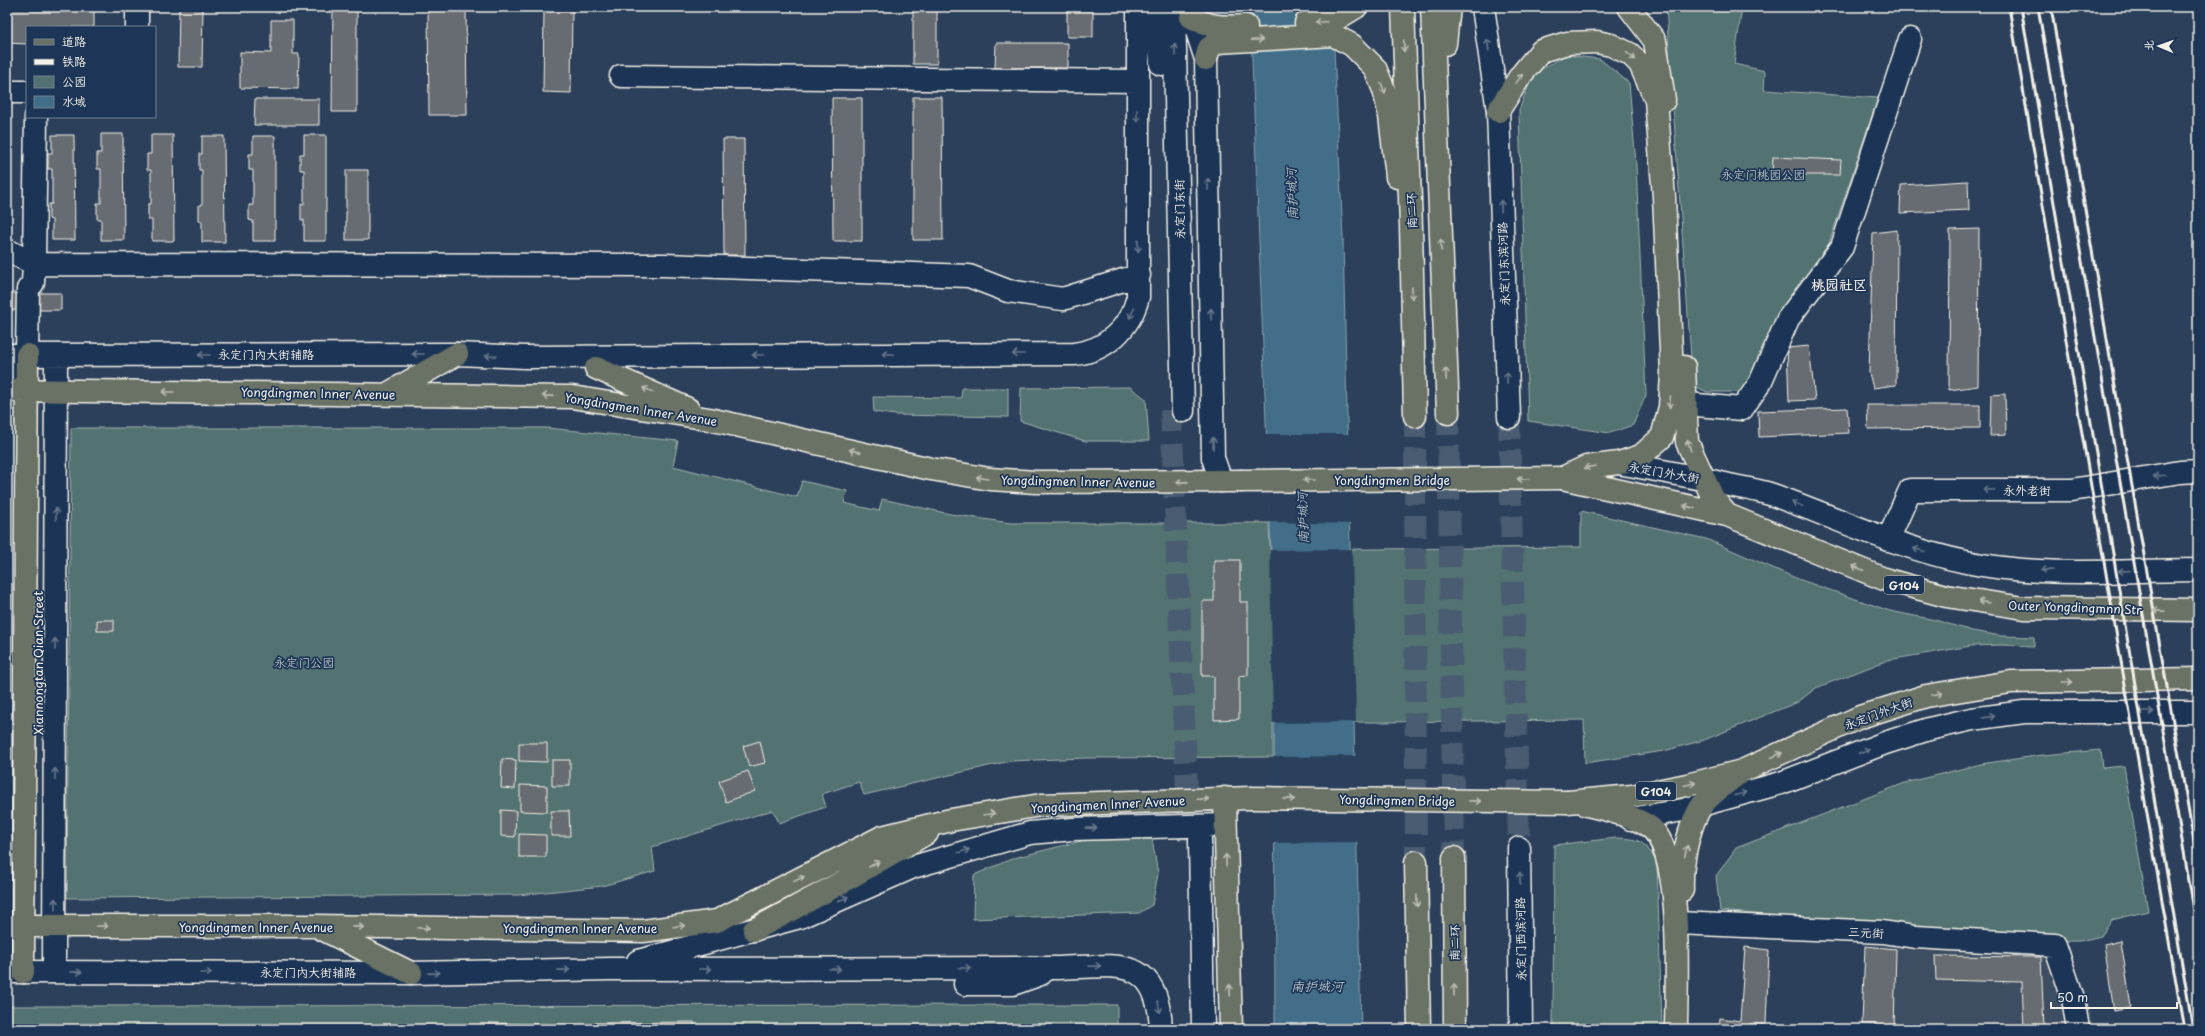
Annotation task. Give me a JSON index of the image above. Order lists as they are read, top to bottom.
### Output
{
  "streets": {
    "main road": [
      "南二环",
      "Yongdingmen Inner Avenue",
      "永定门外大街",
      "Yongdingmen Bridge",
      "G104",
      "Outer Yongdingmnn Str",
      "Xiannongtan Qian Street"
    ],
    "street": [
      "永定门东街",
      "永定门东滨河路",
      "永定门内大街辅路",
      "永外老街",
      "三元街",
      "永定门西滨河路"
    ]
  },
  "crossings": [
    ["永定门内大街辅路", "Xiannongtan Qian Street"],
    ["Yongdingmen Inner Avenue", "Yongdingmen Bridge"],
    ["Yongdingmen Inner Avenue", "Xiannongtan Qian Street"],
    ["永定门外大街", "Yongdingmen Bridge"],
    ["永定门外大街", "永外老街"],
    ["Yongdingmen Bridge", "G104"],
    ["G104", "Outer Yongdingmnn Str"]
  ],
  "one_way": [
    "永定门东滨河路",
    "永外老街",
    "Outer Yongdingmnn Str",
    "Xiannongtan Qian Street",
    "永定门西滨河路"
  ],
  "districts": ["桃园社区"],
  "water": ["南护城河"],
  "parks": ["永定门桃园公园", "永定门公园"],
  "legend": [
    "道路",
    "铁路",
    "公园",
    "水域"
  ],
  "scale_bar": "50 m",
  "north": "left"
}
